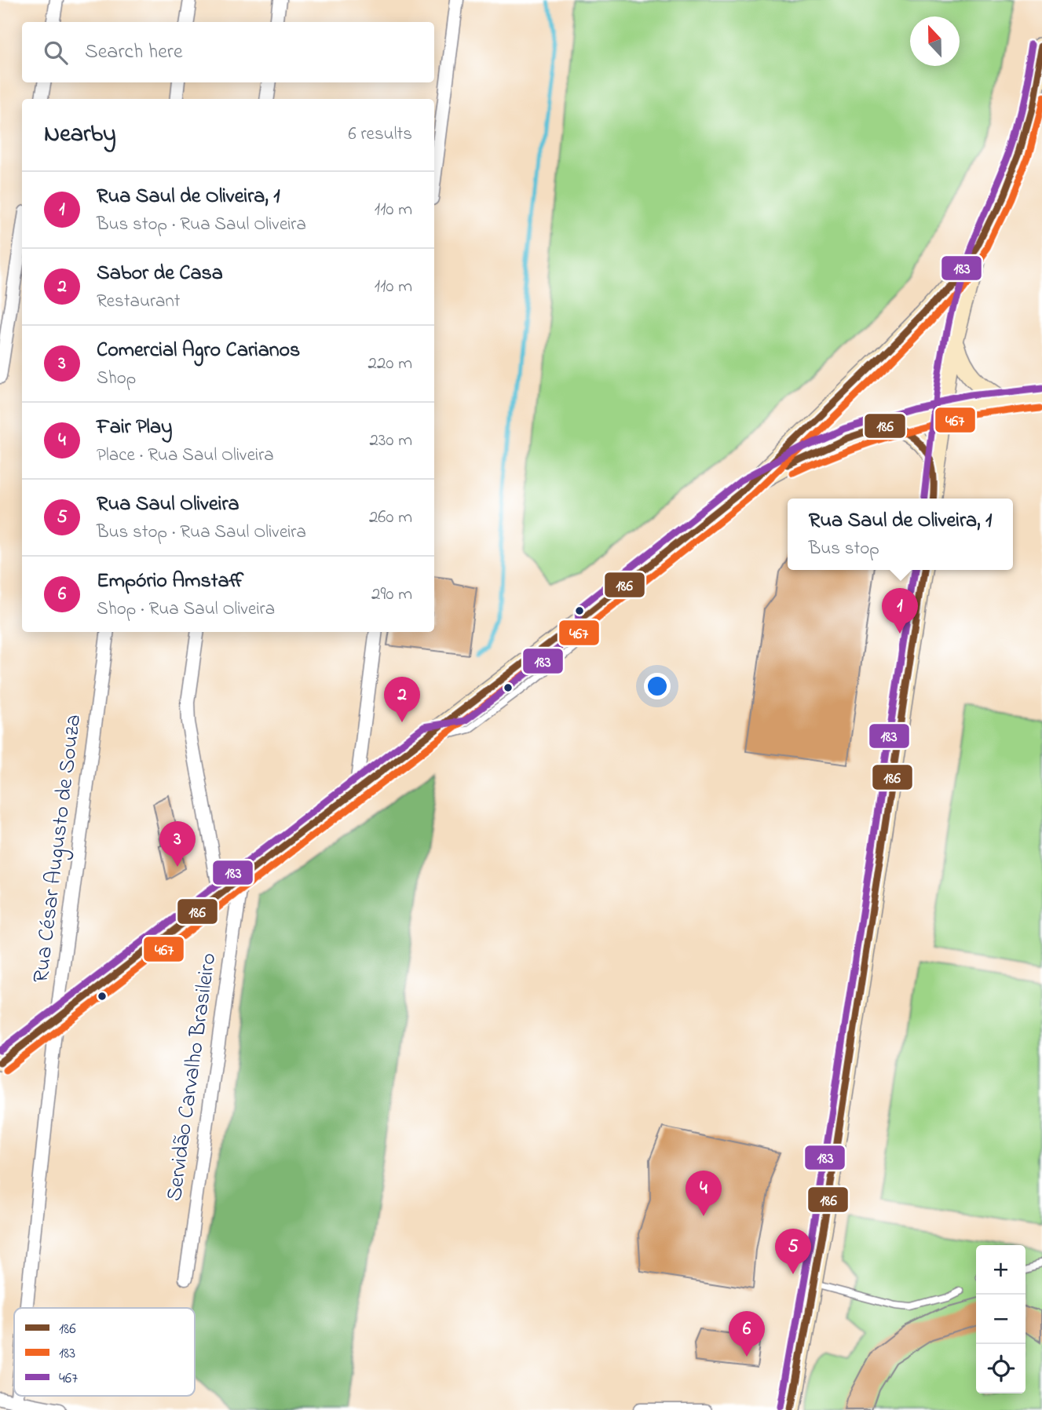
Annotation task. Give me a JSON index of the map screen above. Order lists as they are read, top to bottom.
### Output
{
  "streets": {
    "street": ["Rua César Augusto de Souza", "Servidão Carvalho Brasileiro"]
  },
  "lines": ["transit line 183", "transit line 186", "transit line 467"],
  "legend": ["186", "183", "467"],
  "north": "top",
  "page": {
    "search": "Search here",
    "heading": ["Nearby", "6 results"],
    "list": [
      {
        "mark": "1",
        "name": "Rua Saul de Oliveira, 1",
        "note": "Bus stop · Rua Saul Oliveira",
        "value": "110 m"
      },
      {
        "mark": "2",
        "name": "Sabor de Casa",
        "note": "Restaurant",
        "value": "110 m"
      },
      {
        "mark": "3",
        "name": "Comercial Agro Carianos",
        "note": "Shop",
        "value": "220 m"
      },
      {
        "mark": "4",
        "name": "Fair Play",
        "note": "Place · Rua Saul Oliveira",
        "value": "230 m"
      },
      {
        "mark": "5",
        "name": "Rua Saul Oliveira",
        "note": "Bus stop · Rua Saul Oliveira",
        "value": "260 m"
      },
      {
        "mark": "6",
        "name": "Empório Amstaff",
        "note": "Shop · Rua Saul Oliveira",
        "value": "290 m"
      }
    ],
    "popup": ["Rua Saul de Oliveira, 1", "Bus stop"],
    "pins": [
      "1",
      "2",
      "3",
      "4",
      "5",
      "6"
    ],
    "map_buttons": ["+", "−"]
  }
}
